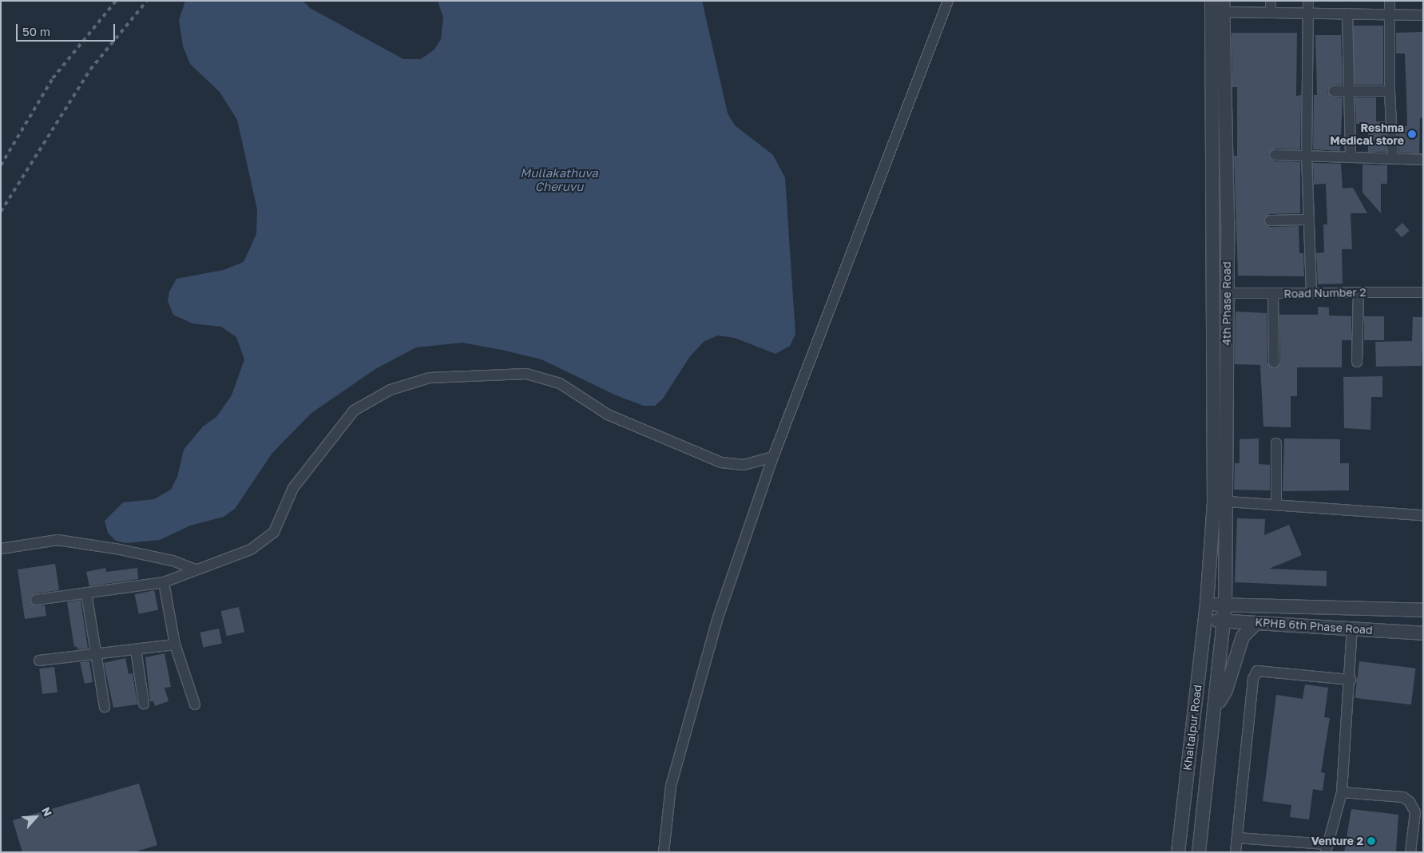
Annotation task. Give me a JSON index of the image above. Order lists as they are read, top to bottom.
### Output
{
  "streets": {
    "street": [
      "Road Number 2",
      "4th Phase Road",
      "KPHB 6th Phase Road",
      "Khaitalpur Road"
    ]
  },
  "crossings": [
    ["Road Number 2", "4th Phase Road"],
    ["4th Phase Road", "KPHB 6th Phase Road"],
    ["4th Phase Road", "Khaitalpur Road"],
    ["KPHB 6th Phase Road", "Khaitalpur Road"]
  ],
  "water": ["Mullakathuva Cheruvu"],
  "places": ["Reshma Medical store", "Venture 2"],
  "scale_bar": "50 m",
  "north": "top right"
}
